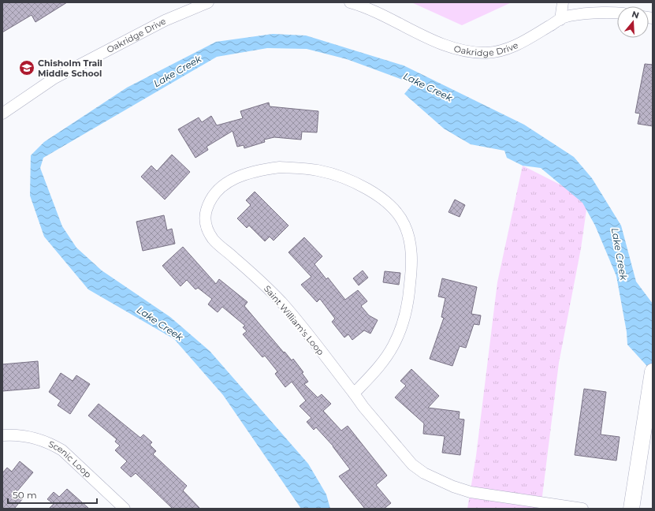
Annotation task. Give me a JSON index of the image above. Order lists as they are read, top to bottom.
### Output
{
  "streets": {
    "street": ["Oakridge Drive", "Saint William's Loop", "Scenic Loop"]
  },
  "water": ["Lake Creek"],
  "places": {
    "school or university": ["Chisholm Trail Middle School"]
  },
  "scale_bar": "50 m",
  "north": "top"
}
